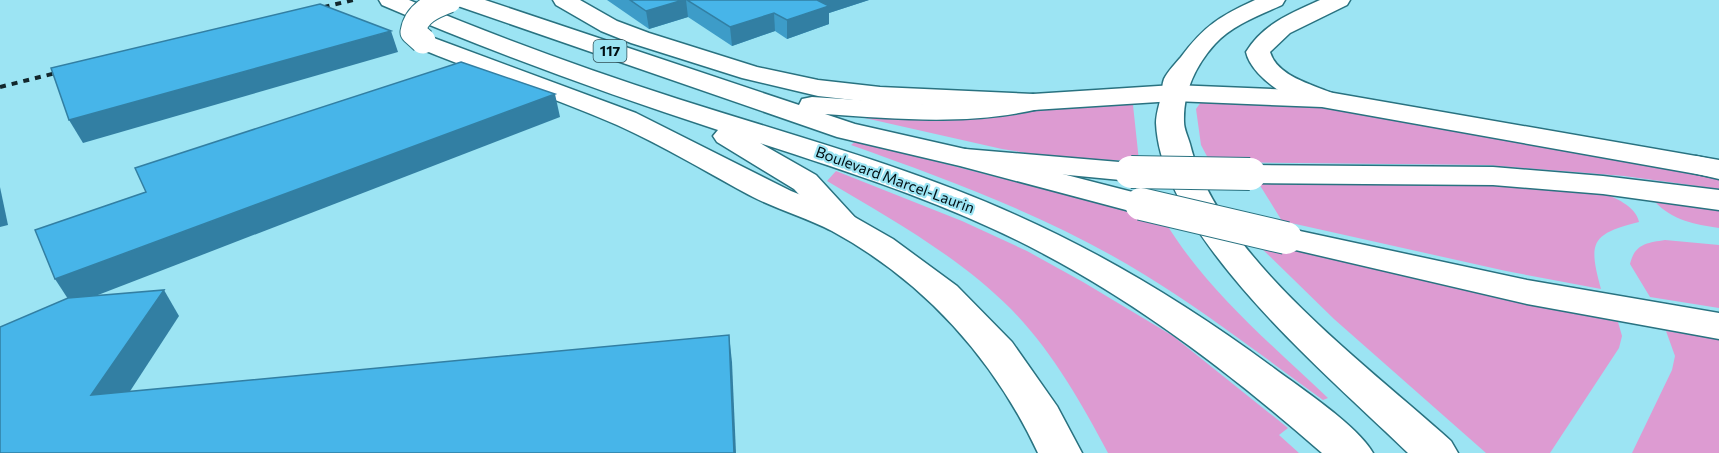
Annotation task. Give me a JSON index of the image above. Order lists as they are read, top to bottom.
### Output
{
  "streets": {
    "main road": ["117", "Boulevard Marcel-Laurin"]
  }
}
